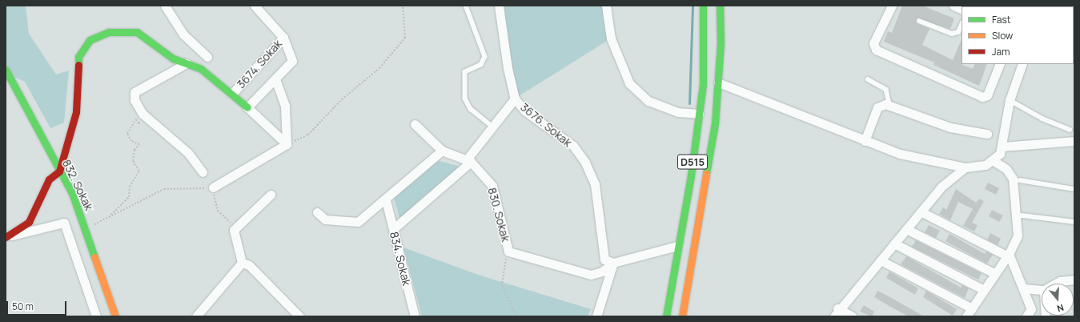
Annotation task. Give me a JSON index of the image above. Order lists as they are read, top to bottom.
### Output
{
  "streets": {
    "main road": ["D515", "832. Sokak"],
    "street": [
      "3674. Sokak",
      "3676. Sokak",
      "830. Sokak",
      "834. Sokak"
    ]
  },
  "crossings": [
    ["3676. Sokak", "830. Sokak"]
  ],
  "legend": ["Fast", "Slow", "Jam"],
  "scale_bar": "50 m",
  "north": "bottom"
}
